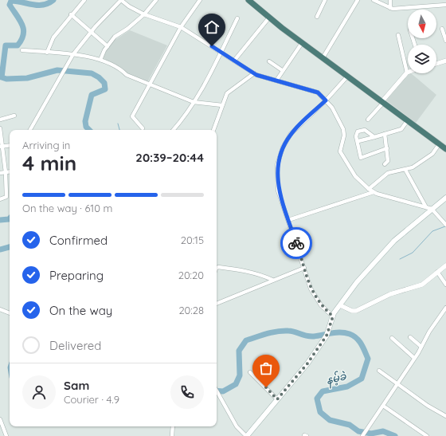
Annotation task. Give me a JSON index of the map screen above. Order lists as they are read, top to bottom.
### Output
{
  "water": ["နမ့်ခဲ"],
  "north": "bottom",
  "page": {
    "heading": ["4 min", "Arriving in", "20:39–20:44"],
    "panel": ["Sam", "Courier · 4.9"],
    "bar": "On the way · 610 m",
    "list": [
      ["Confirmed", "20:15"],
      ["Preparing", "20:20"],
      ["On the way", "20:28"],
      "Delivered"
    ]
  }
}
